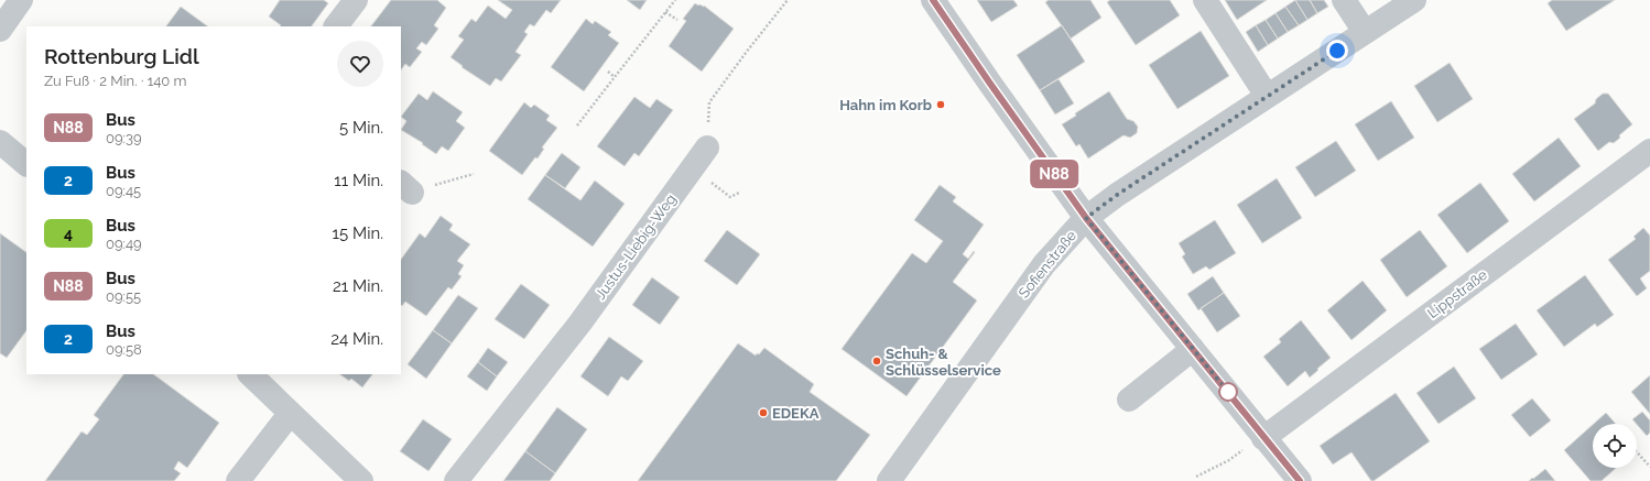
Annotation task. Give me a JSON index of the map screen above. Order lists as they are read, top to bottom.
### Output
{
  "streets": {
    "street": ["Justus-Liebig-Weg", "Sofienstraße", "Lippstraße"]
  },
  "places": ["Hahn im Korb", "Schuh- & Schlüsselservice", "EDEKA"],
  "lines": ["bus line N88"],
  "page": {
    "on_map": "N88",
    "heading": ["Rottenburg Lidl", "Zu Fuß · 2 Min. · 140 m"],
    "list": [
      {
        "mark": "N88",
        "name": "Bus",
        "note": "09:39",
        "value": "5 Min."
      },
      {
        "mark": "2",
        "name": "Bus",
        "note": "09:45",
        "value": "11 Min."
      },
      {
        "mark": "4",
        "name": "Bus",
        "note": "09:49",
        "value": "15 Min."
      },
      {
        "mark": "N88",
        "name": "Bus",
        "note": "09:55",
        "value": "21 Min."
      },
      {
        "mark": "2",
        "name": "Bus",
        "note": "09:58",
        "value": "24 Min."
      }
    ]
  }
}
